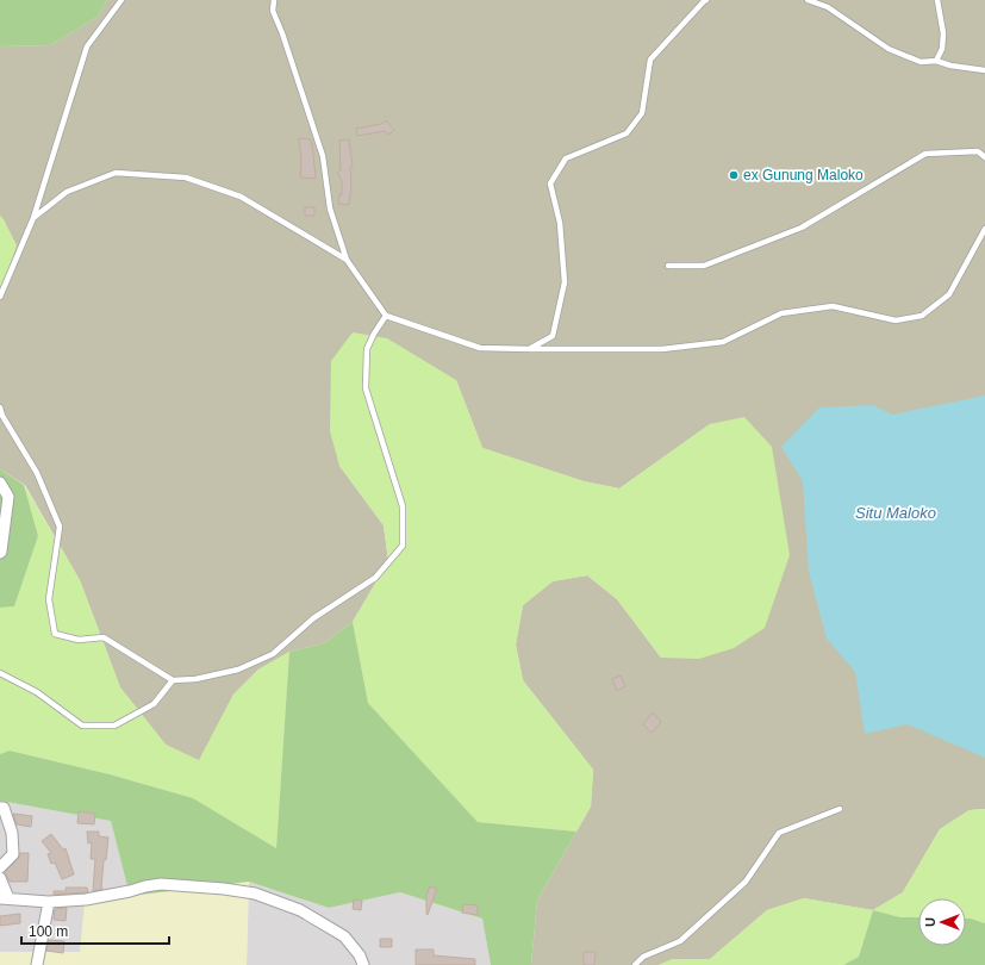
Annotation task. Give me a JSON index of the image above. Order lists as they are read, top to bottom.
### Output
{
  "water": ["Situ Maloko"],
  "places": ["ex Gunung Maloko"],
  "scale_bar": "100 m",
  "north": "left"
}
